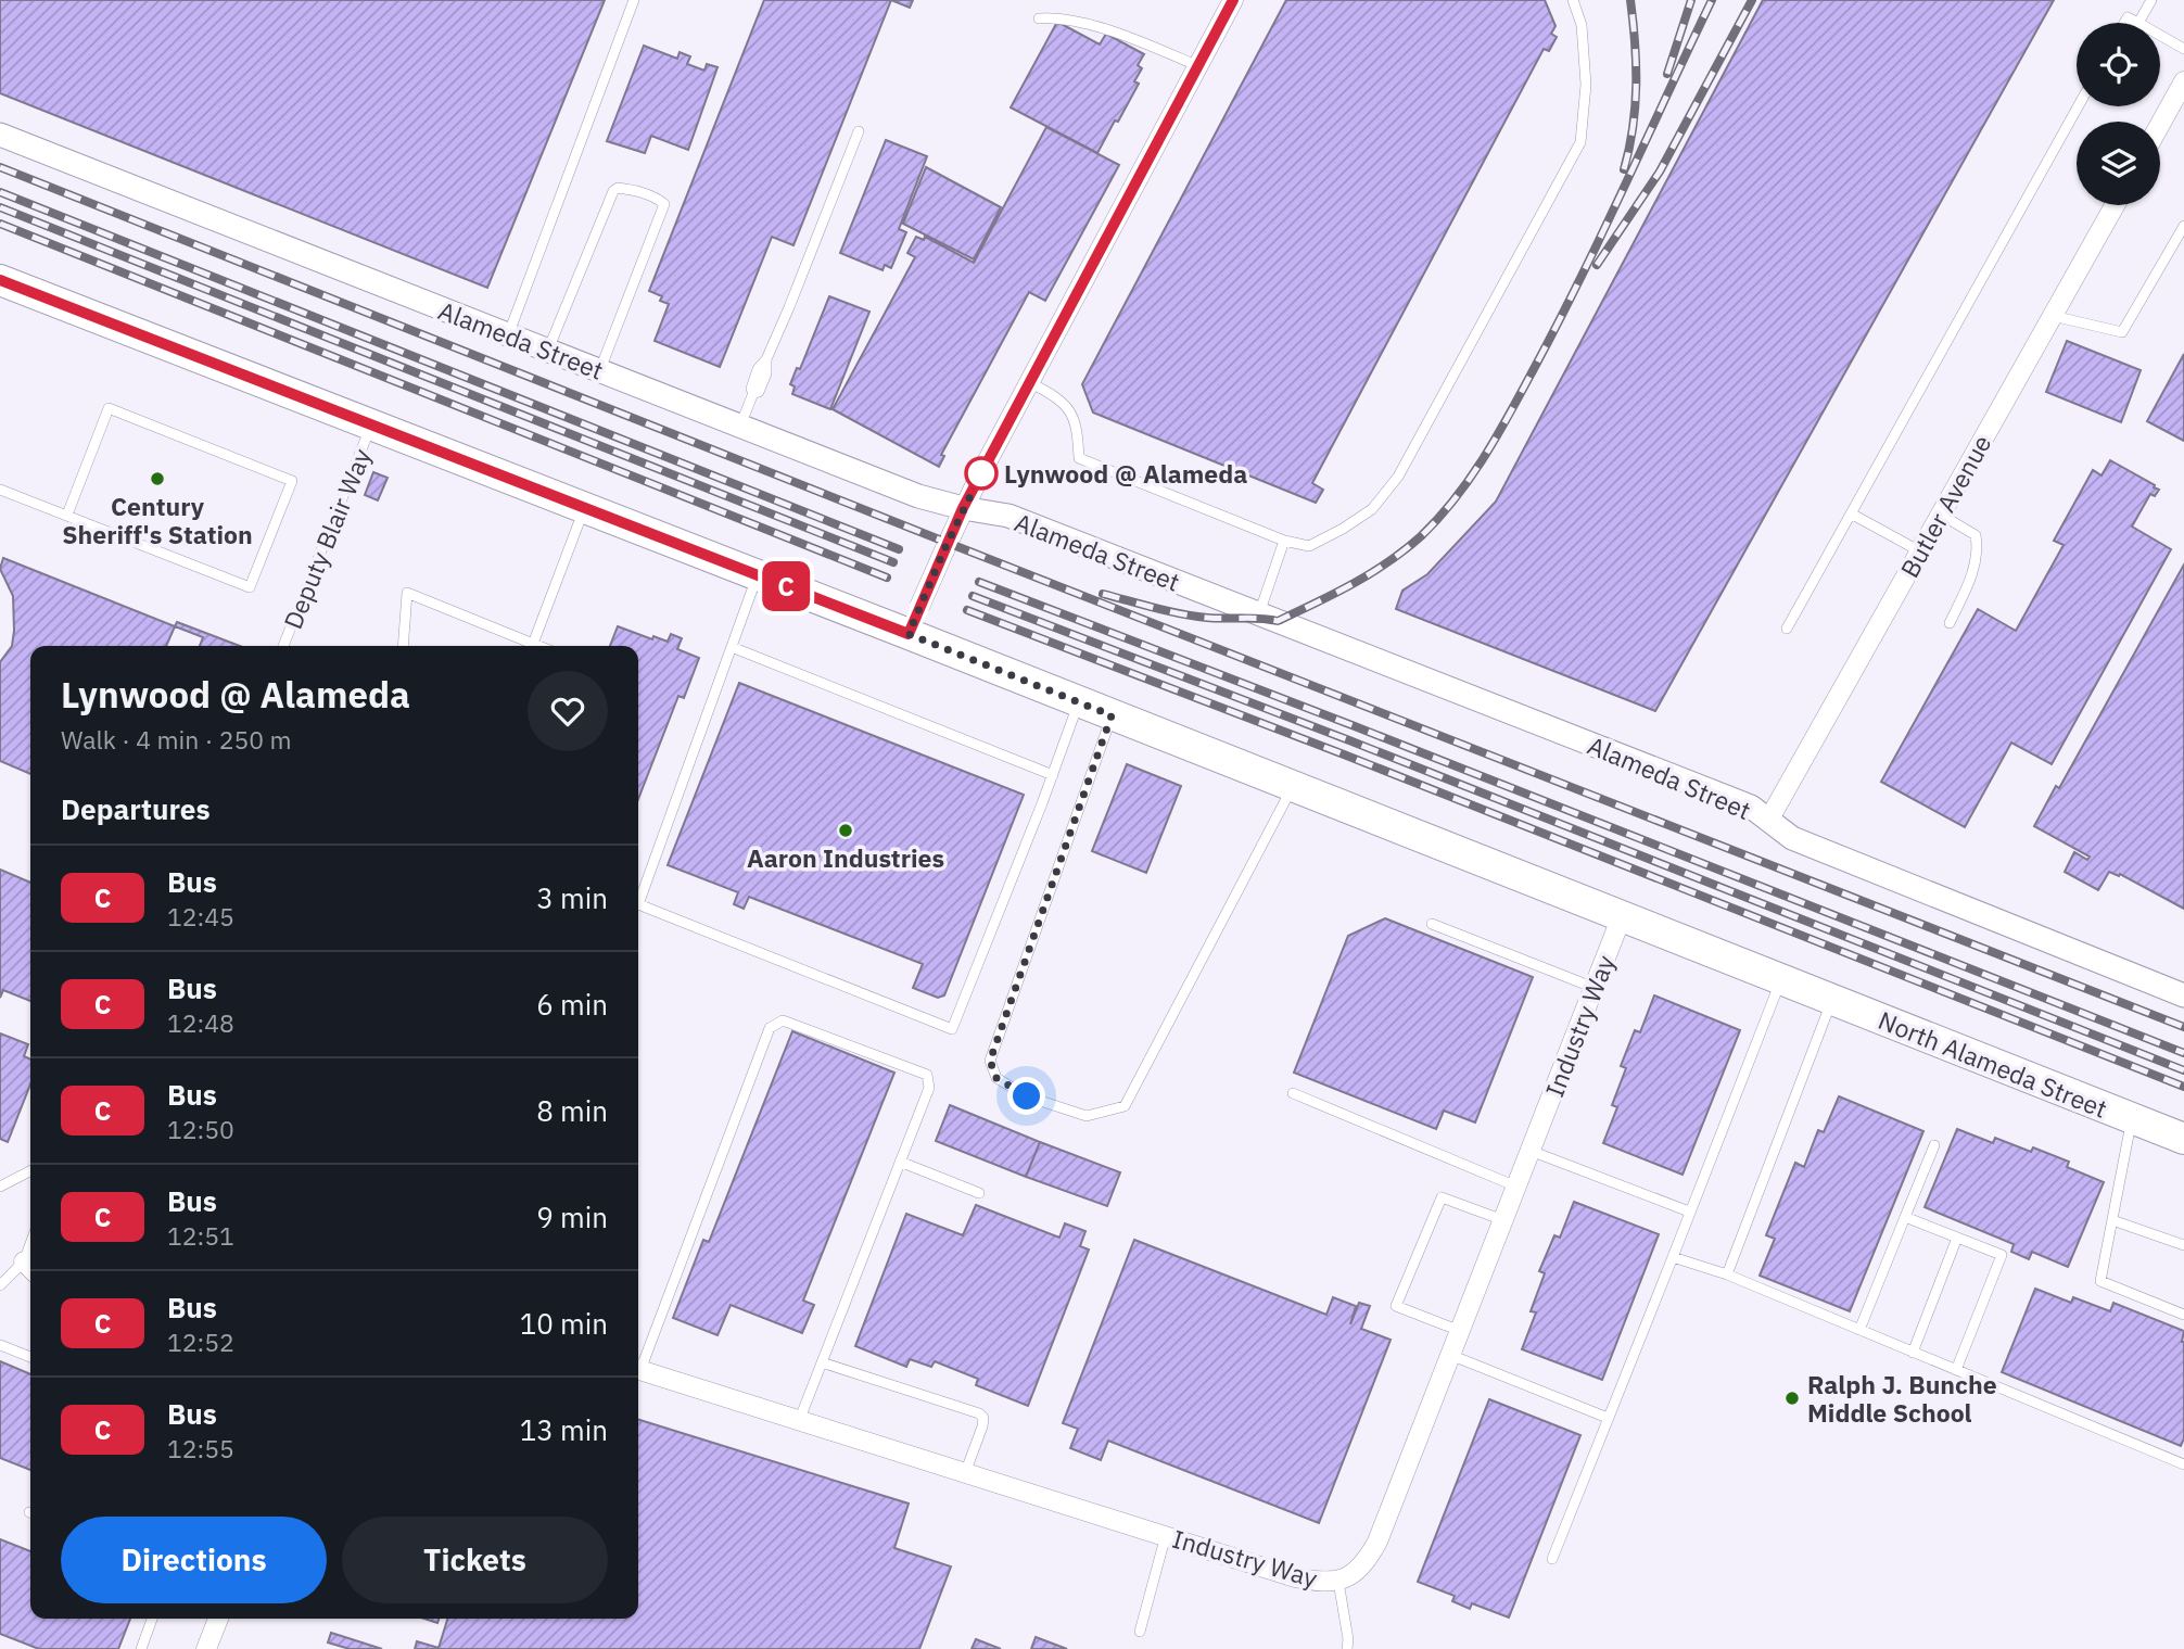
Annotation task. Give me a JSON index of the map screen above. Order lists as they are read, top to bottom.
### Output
{
  "streets": {
    "main road": ["North Alameda Street"],
    "street": ["Alameda Street", "Butler Avenue", "Industry Way"],
    "lane": ["Deputy Blair Way"]
  },
  "crossings": [
    ["Alameda Street", "Butler Avenue"]
  ],
  "places": [
    "Lynwood @ Alameda",
    "Century Sheriff's Station",
    "Aaron Industries",
    "Ralph J. Bunche Middle School"
  ],
  "lines": ["bus line C"],
  "page": {
    "on_map": "C",
    "heading": [
      ["Lynwood @ Alameda", "Walk · 4 min · 250 m"],
      "Departures"
    ],
    "list": [
      {
        "mark": "C",
        "name": "Bus",
        "note": "12:45",
        "value": "3 min"
      },
      {
        "mark": "C",
        "name": "Bus",
        "note": "12:48",
        "value": "6 min"
      },
      {
        "mark": "C",
        "name": "Bus",
        "note": "12:50",
        "value": "8 min"
      },
      {
        "mark": "C",
        "name": "Bus",
        "note": "12:51",
        "value": "9 min"
      },
      {
        "mark": "C",
        "name": "Bus",
        "note": "12:52",
        "value": "10 min"
      },
      {
        "mark": "C",
        "name": "Bus",
        "note": "12:55",
        "value": "13 min"
      }
    ],
    "buttons": ["Directions", "Tickets"]
  }
}
